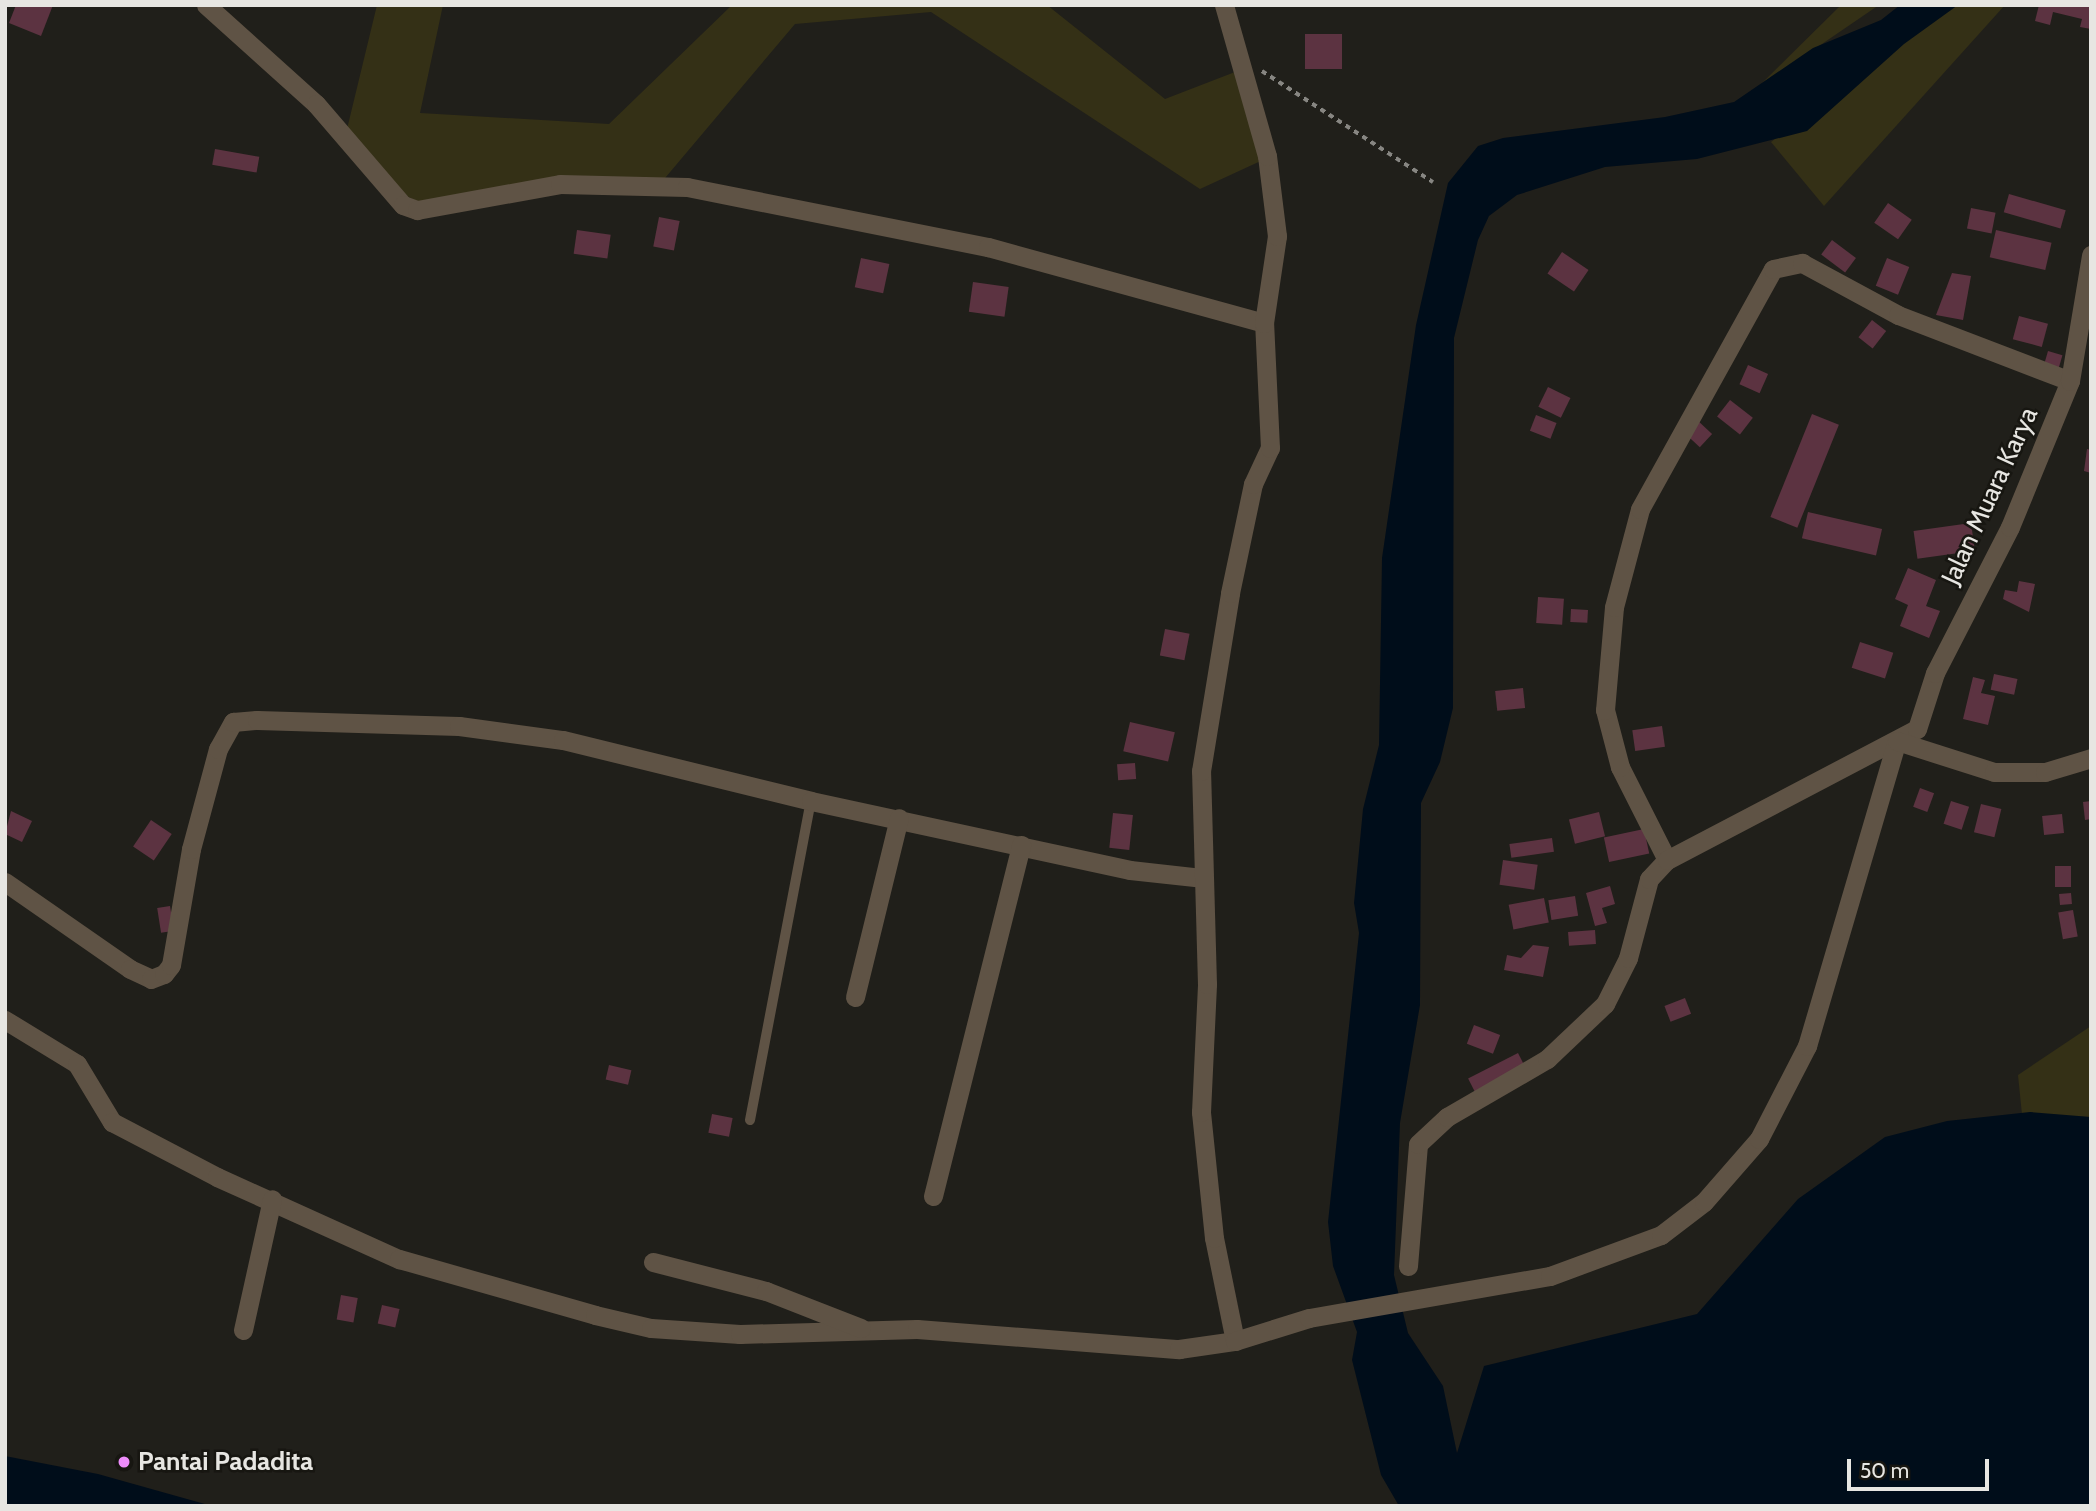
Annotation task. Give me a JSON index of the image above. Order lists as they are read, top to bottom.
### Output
{
  "streets": {
    "street": ["Jalan Muara Karya"]
  },
  "places": ["Pantai Padadita"],
  "scale_bar": "50 m"
}
